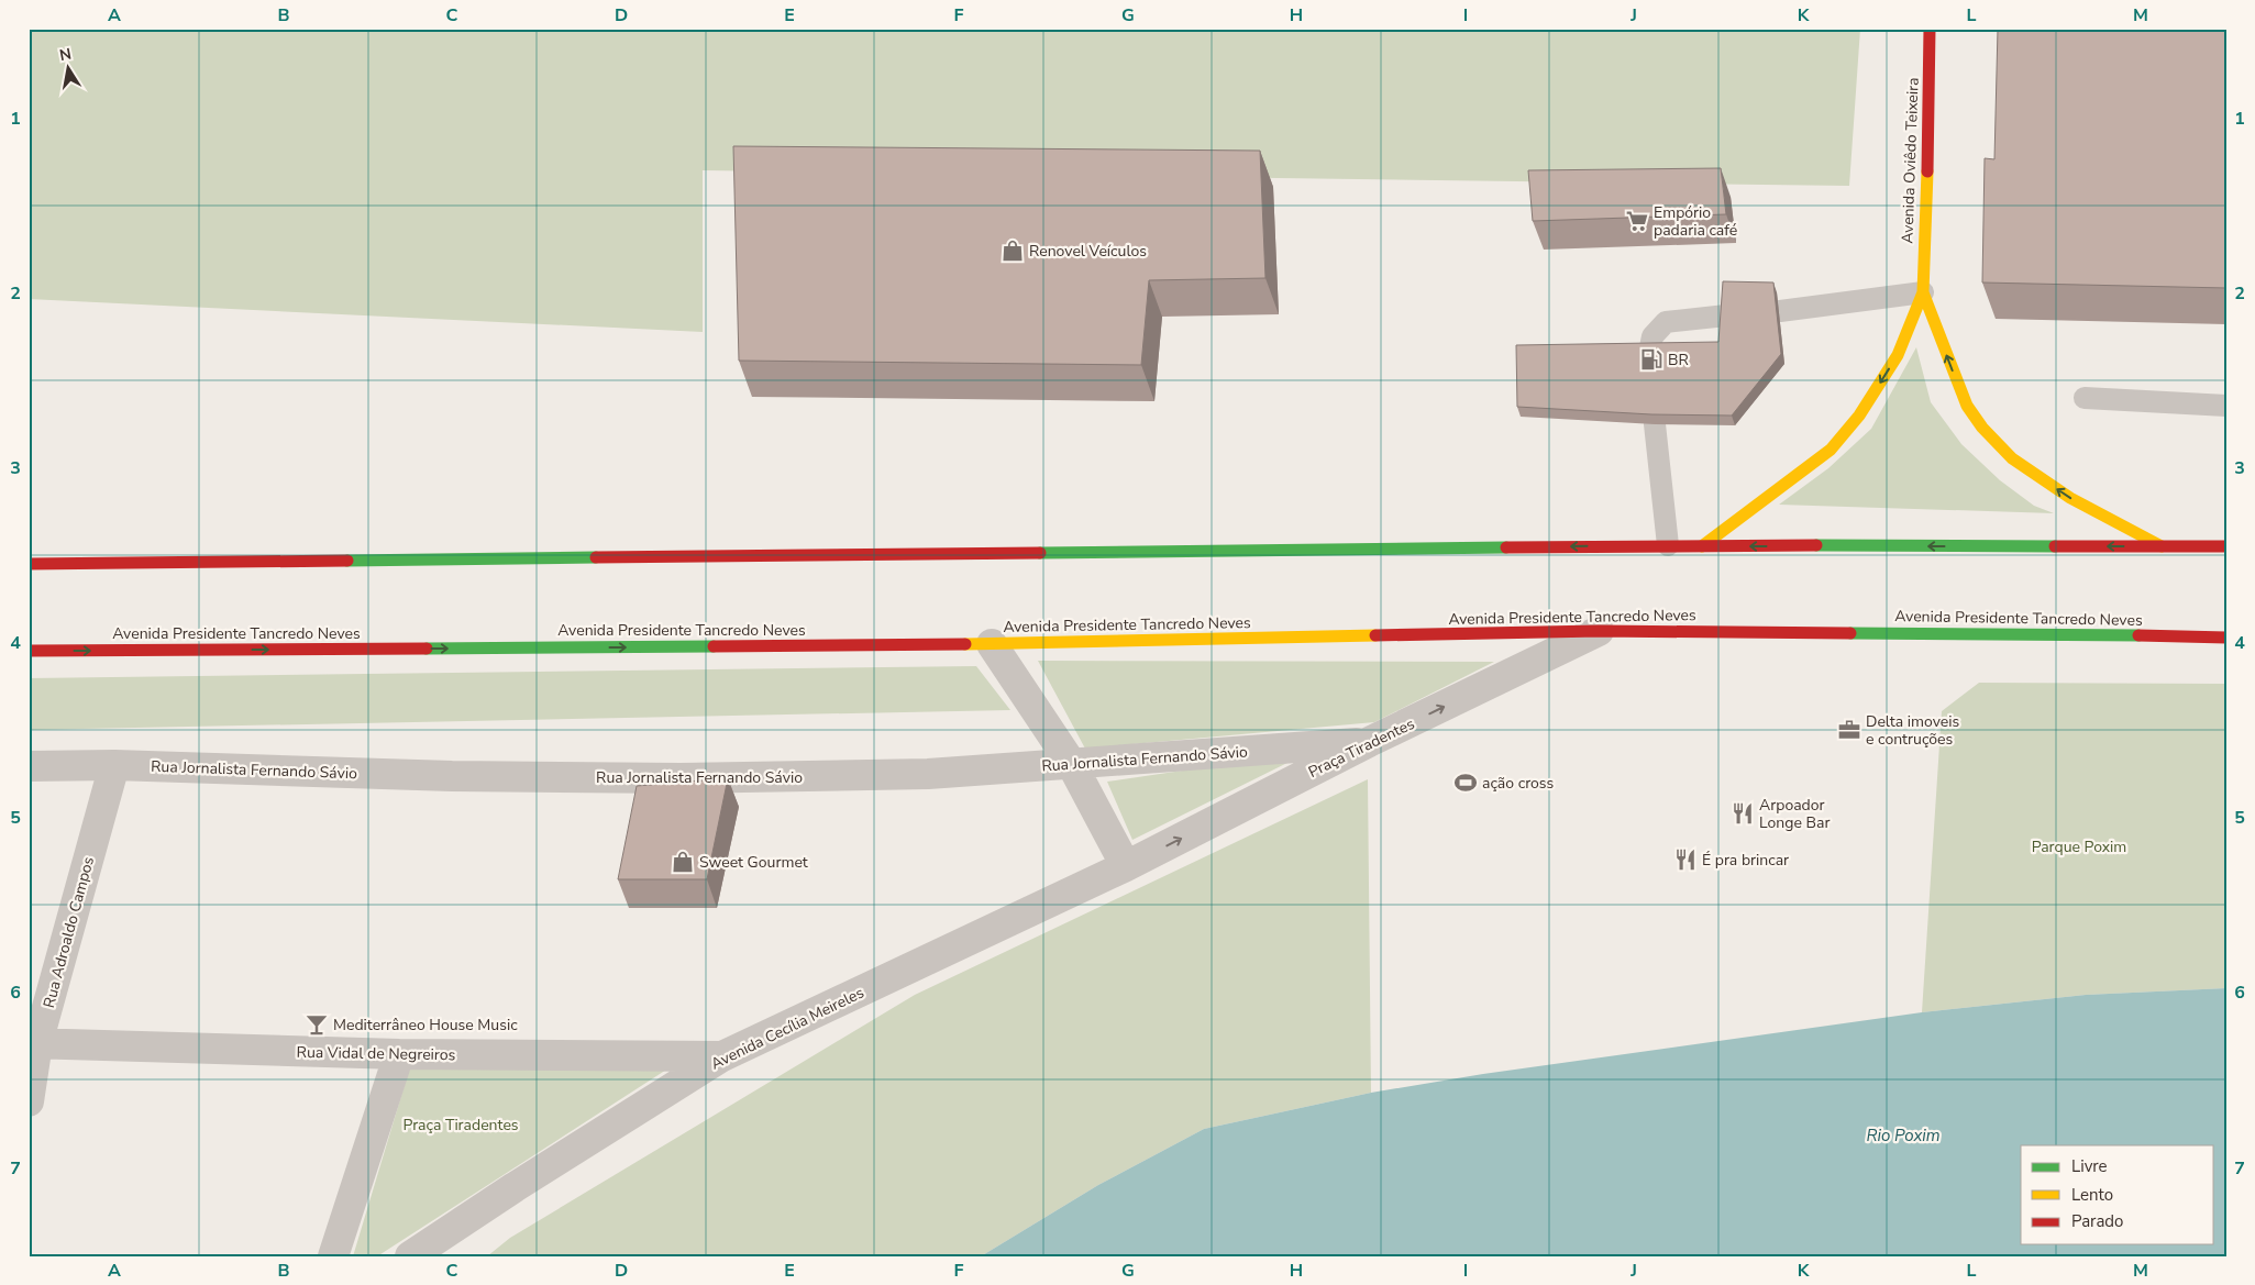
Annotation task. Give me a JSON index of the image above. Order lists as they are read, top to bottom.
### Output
{
  "streets": {
    "main road": ["Avenida Oviêdo Teixeira", "Avenida Presidente Tancredo Neves"],
    "street": [
      "Praça Tiradentes",
      "Rua Jornalista Fernando Sávio",
      "Rua Adroaldo Campos",
      "Avenida Cecília Meireles",
      "Rua Vidal de Negreiros"
    ]
  },
  "crossings": [
    ["Avenida Presidente Tancredo Neves", "Praça Tiradentes"],
    ["Praça Tiradentes", "Rua Jornalista Fernando Sávio"],
    ["Praça Tiradentes", "Avenida Cecília Meireles"],
    ["Rua Jornalista Fernando Sávio", "Rua Adroaldo Campos"],
    ["Rua Adroaldo Campos", "Rua Vidal de Negreiros"],
    ["Avenida Cecília Meireles", "Rua Vidal de Negreiros"]
  ],
  "one_way": ["Praça Tiradentes"],
  "water": ["Rio Poxim"],
  "parks": ["Parque Poxim", "Praça Tiradentes"],
  "places": {
    "supermarket": ["Empório padaria café"],
    "shop": ["Renovel Veículos", "Sweet Gourmet"],
    "fuel station": ["BR"],
    "office": ["Delta imoveis e contruções"],
    "sports": ["ação cross"],
    "restaurant": ["Arpoador Longe Bar", "É pra brincar"],
    "bar": ["Mediterrâneo House Music"]
  },
  "legend": ["Livre", "Lento", "Parado"],
  "north": "top",
  "grid": {
    "columns": [
      "A",
      "B",
      "C",
      "D",
      "E",
      "F",
      "G",
      "H",
      "I",
      "J",
      "K",
      "L",
      "M"
    ],
    "rows": [
      "1",
      "2",
      "3",
      "4",
      "5",
      "6",
      "7"
    ]
  }
}
